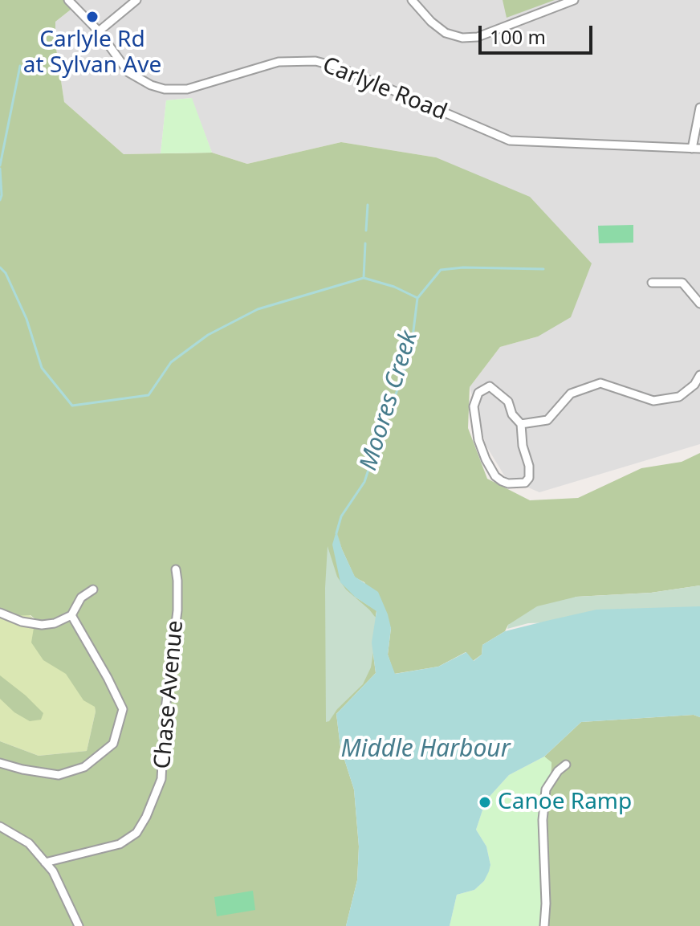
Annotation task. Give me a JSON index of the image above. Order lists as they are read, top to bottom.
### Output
{
  "streets": {
    "street": ["Carlyle Road", "Chase Avenue"]
  },
  "water": ["Moores Creek", "Middle Harbour"],
  "places": ["Carlyle Rd at Sylvan Ave", "Canoe Ramp"],
  "scale_bar": "100 m"
}
